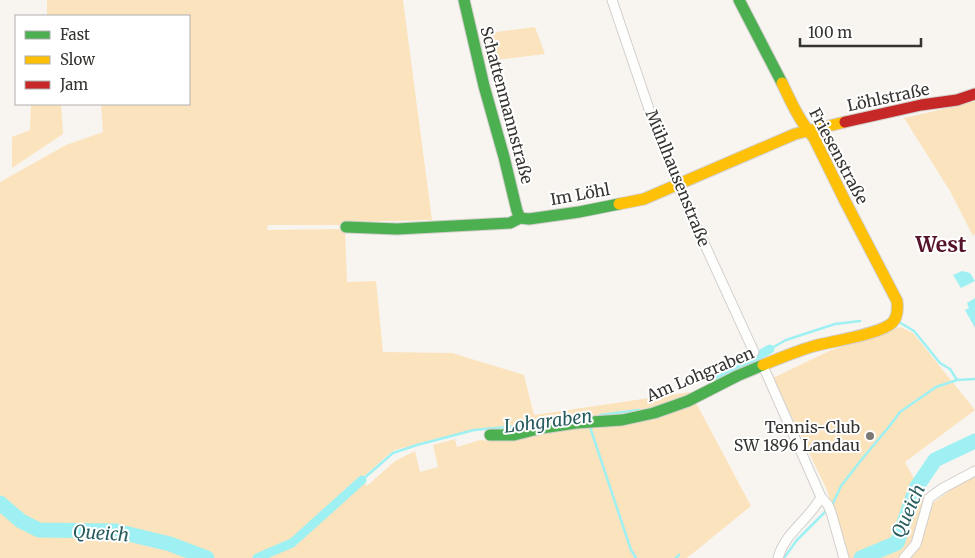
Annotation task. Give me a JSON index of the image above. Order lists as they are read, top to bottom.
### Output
{
  "streets": {
    "street": [
      "Löhlstraße",
      "Schattenmannstraße",
      "Friesenstraße",
      "Mühlhausenstraße",
      "Im Löhl",
      "Am Lohgraben"
    ]
  },
  "crossings": [
    ["Löhlstraße", "Friesenstraße"],
    ["Löhlstraße", "Im Löhl"],
    ["Schattenmannstraße", "Im Löhl"],
    ["Friesenstraße", "Im Löhl"],
    ["Friesenstraße", "Am Lohgraben"],
    ["Mühlhausenstraße", "Im Löhl"]
  ],
  "districts": ["West"],
  "water": ["Lohgraben", "Queich"],
  "places": ["Tennis-Club SW 1896 Landau"],
  "legend": ["Fast", "Slow", "Jam"],
  "scale_bar": "100 m"
}
